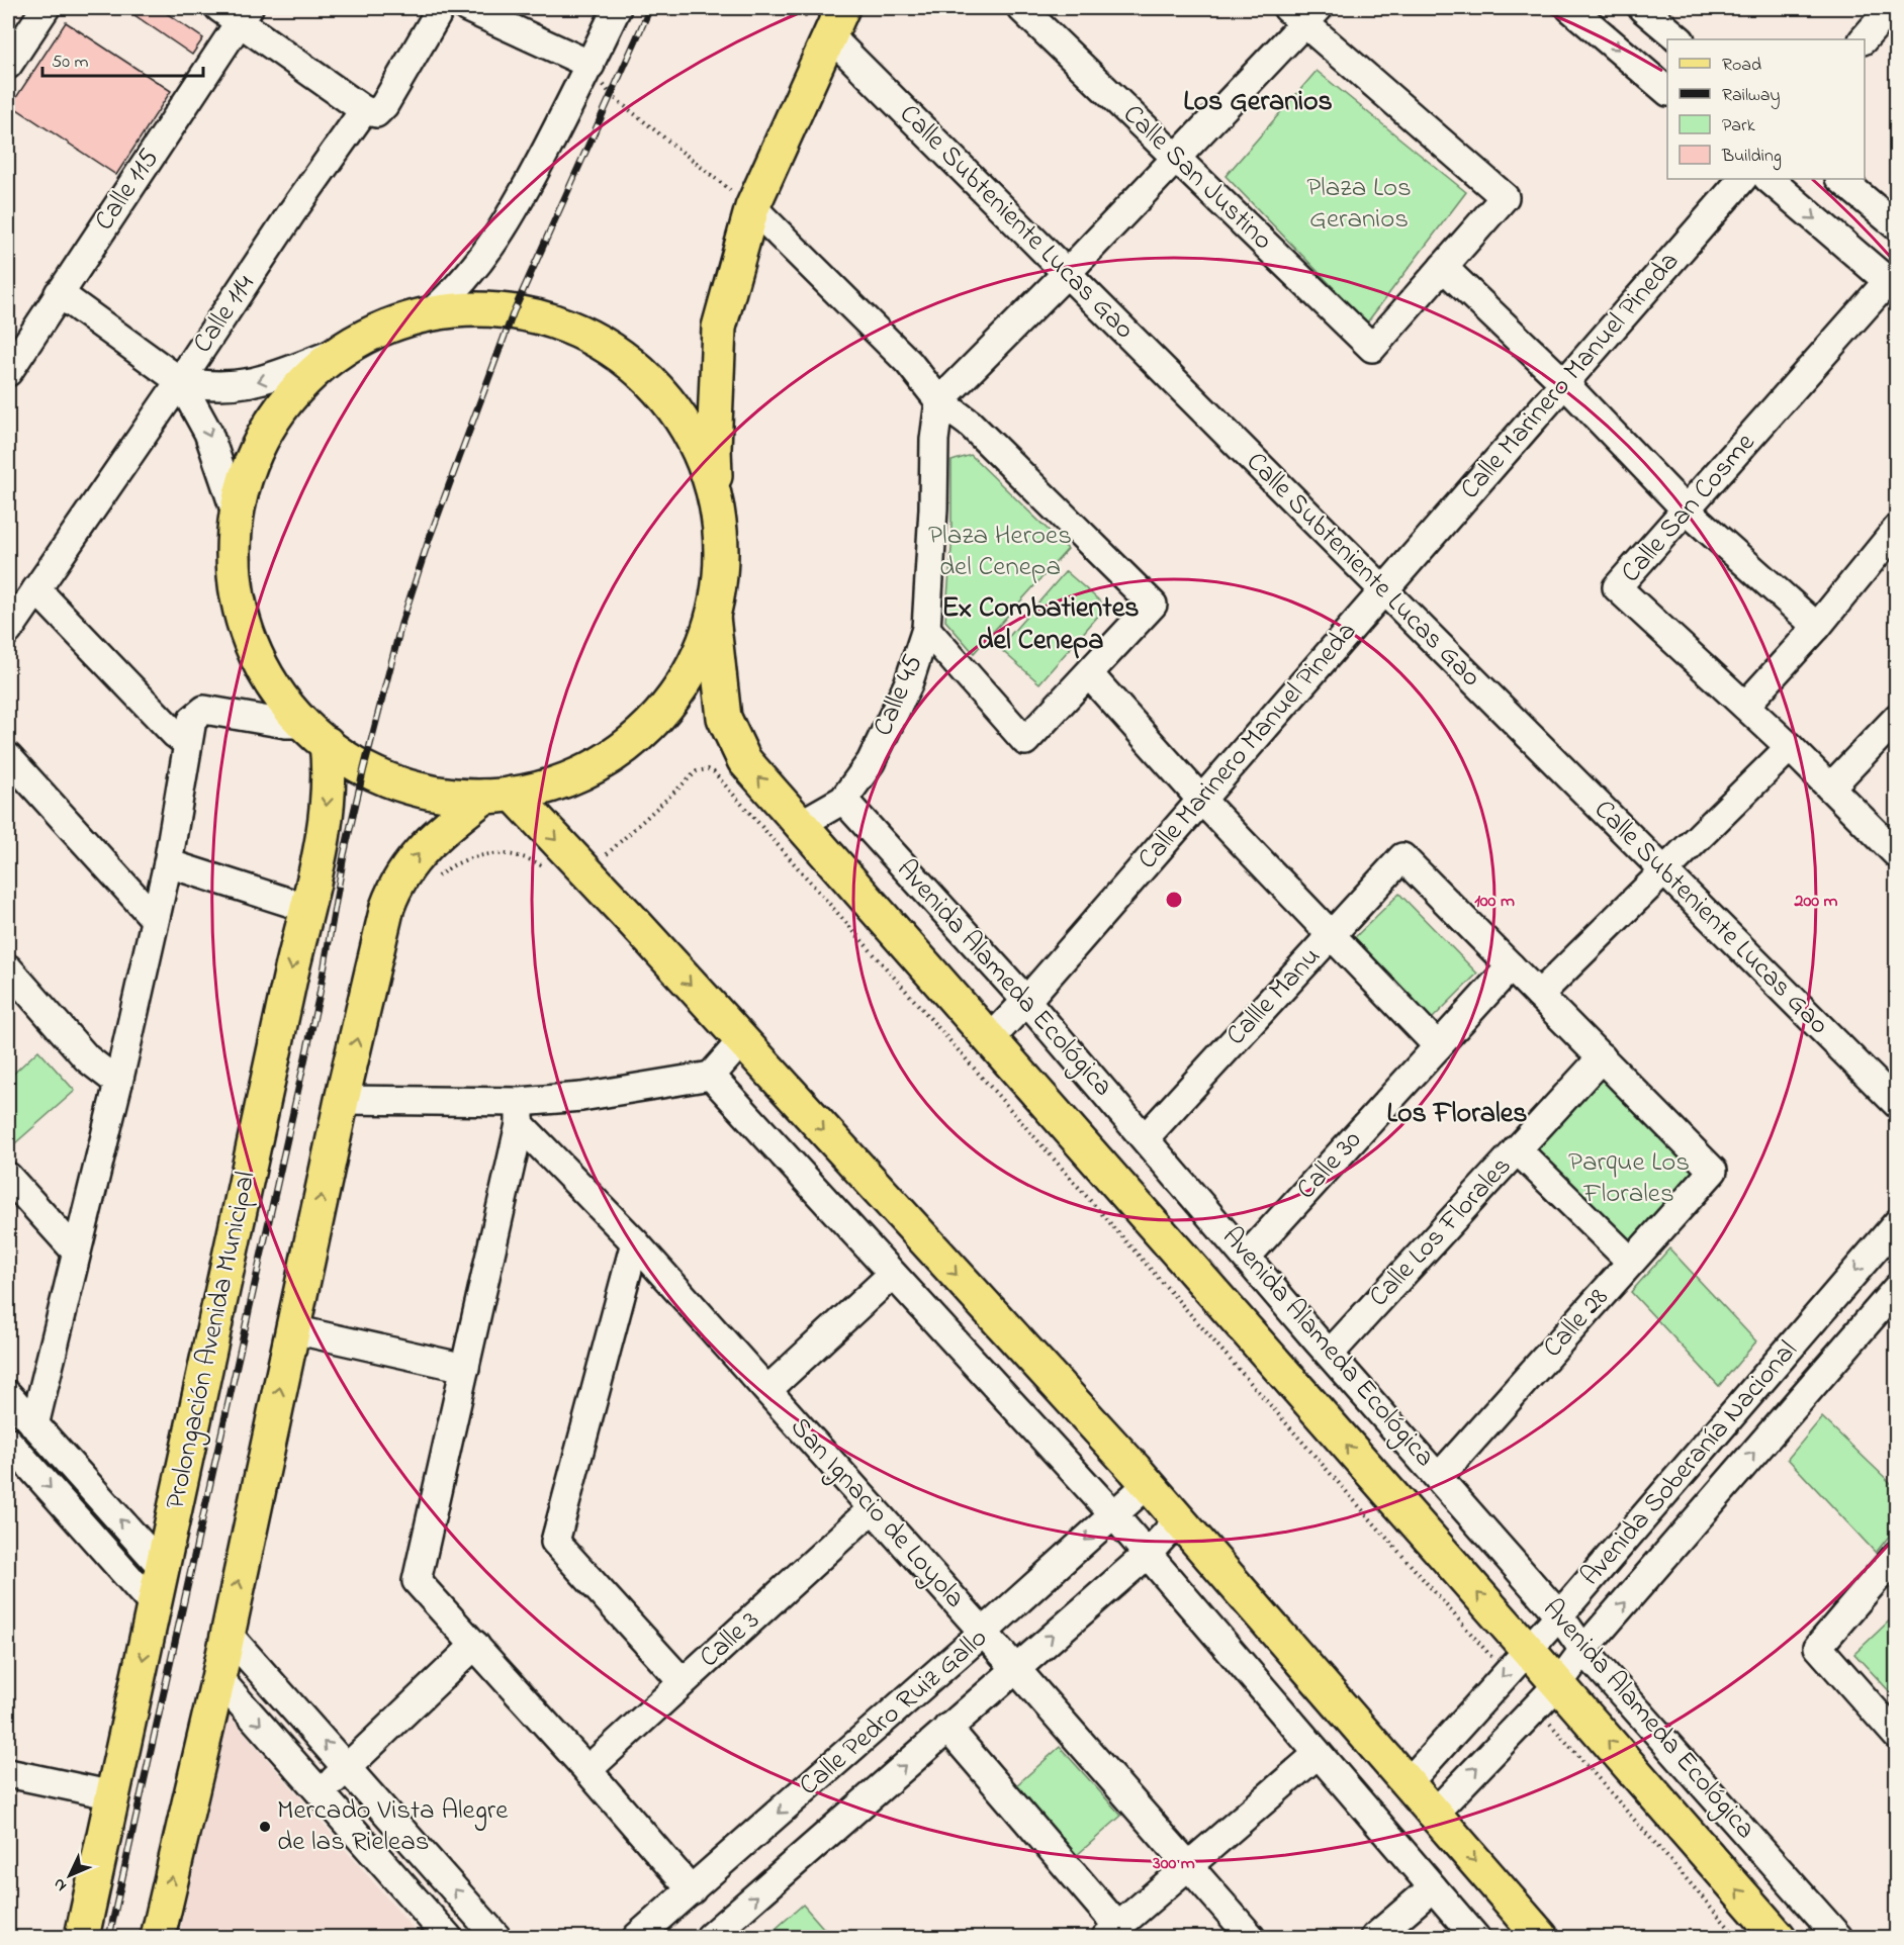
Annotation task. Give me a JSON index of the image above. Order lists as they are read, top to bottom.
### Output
{
  "streets": {
    "main road": ["Avenida Alameda Ecológica", "Prolongación Avenida Municipal"],
    "street": [
      "Calle San Justino",
      "Calle 115",
      "Calle Subteniente Lucas Gao",
      "Calle 114",
      "Calle Marinero Manuel Pineda",
      "Calle San Cosme",
      "Calle 45",
      "Callle Manu",
      "Calle 30",
      "Calle Los Florales",
      "Calle 28",
      "Avenida Soberanía Nacional",
      "San Ignacio de Loyola",
      "Calle 3",
      "Calle Pedro Ruiz Gallo"
    ]
  },
  "crossings": [
    ["Calle Subteniente Lucas Gao", "Calle Marinero Manuel Pineda"],
    ["Calle Marinero Manuel Pineda", "Avenida Alameda Ecológica"],
    ["Calle 45", "Avenida Alameda Ecológica"],
    ["Avenida Alameda Ecológica", "Callle Manu"],
    ["Avenida Alameda Ecológica", "Calle 30"],
    ["Avenida Alameda Ecológica", "Calle Los Florales"],
    ["Avenida Alameda Ecológica", "Calle 28"],
    ["Avenida Alameda Ecológica", "Avenida Soberanía Nacional"],
    ["Callle Manu", "Calle 30"],
    ["Calle Los Florales", "Calle 28"],
    ["San Ignacio de Loyola", "Calle 3"],
    ["San Ignacio de Loyola", "Calle Pedro Ruiz Gallo"]
  ],
  "districts": ["Los Geranios", "Ex Combatientes del Cenepa", "Los Florales"],
  "parks": ["Plaza Los Geranios", "Plaza Heroes del Cenepa", "Parque Los Florales"],
  "places": ["Mercado Vista Alegre de las Rieleas"],
  "legend": [
    "Road",
    "Railway",
    "Park",
    "Building"
  ],
  "scale_bar": "50 m",
  "north": "bottom left",
  "rings": ["100 m", "200 m", "300 m"]
}
